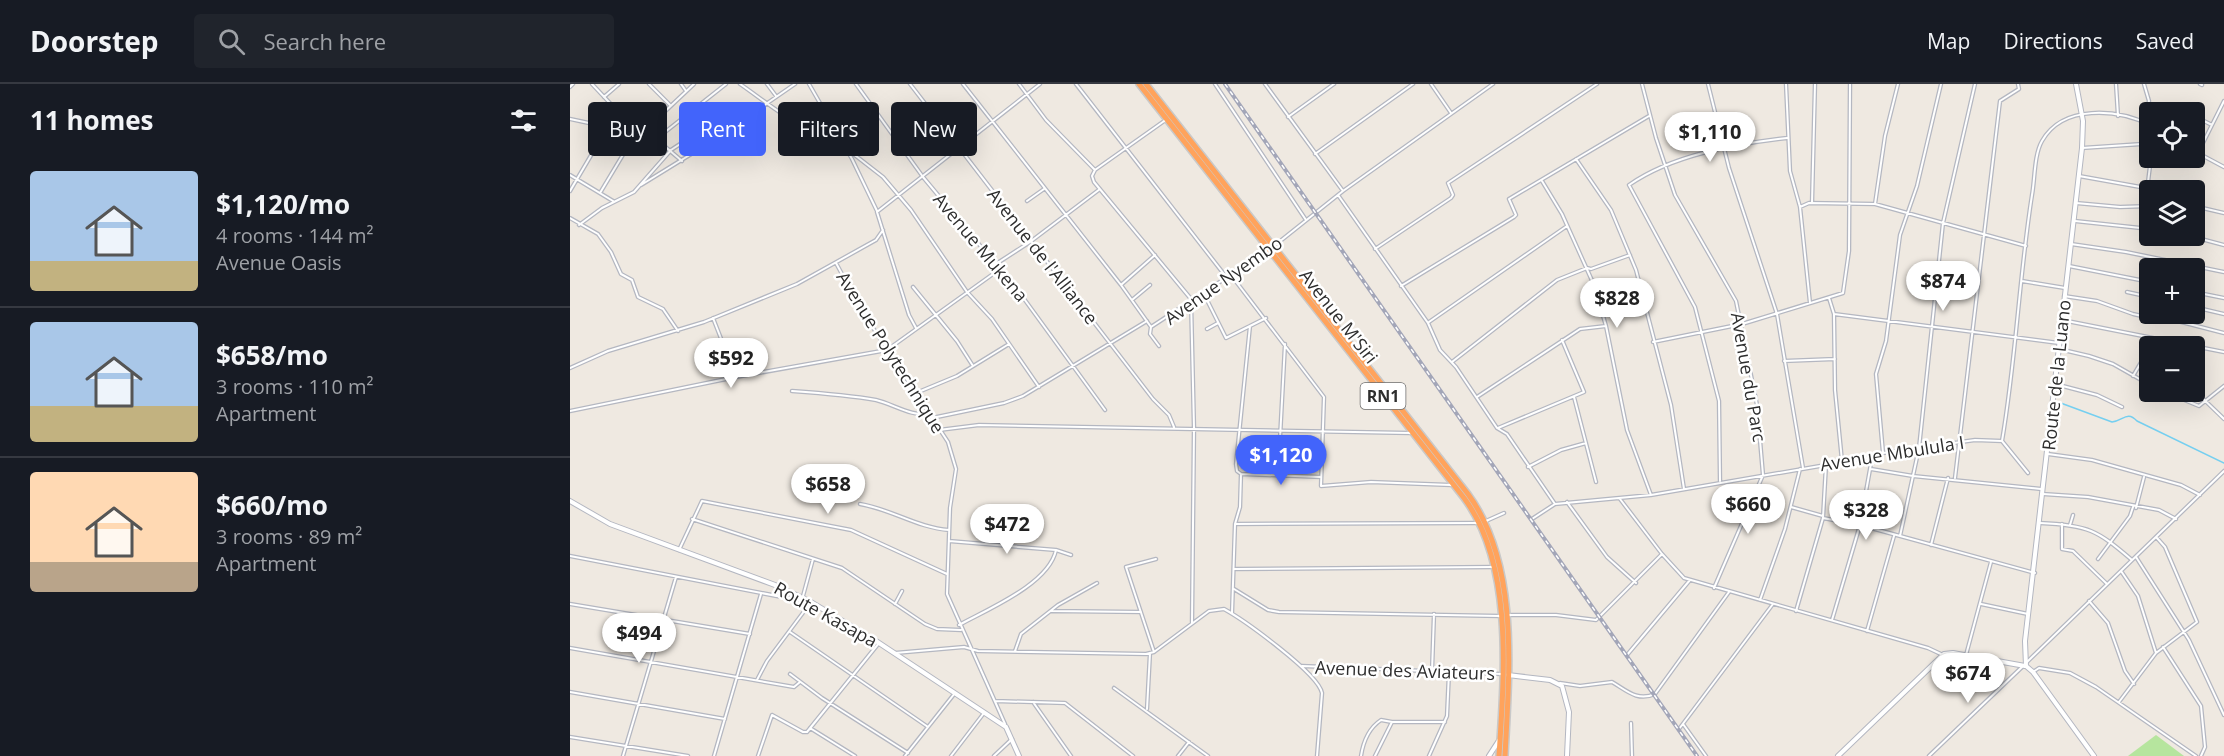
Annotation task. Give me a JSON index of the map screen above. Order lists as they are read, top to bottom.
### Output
{
  "streets": {
    "highway": ["Avenue M'Siri", "RN1"],
    "street": [
      "Avenue Mukena",
      "Avenue de l'Alliance",
      "Avenue Nyembo",
      "Avenue Polytechnique",
      "Route de la Luano",
      "Avenue du Parc",
      "Avenue Mbulula I",
      "Route Kasapa",
      "Avenue des Aviateurs"
    ]
  },
  "crossings": [
    ["Avenue Mukena", "Avenue Nyembo"],
    ["Avenue de l'Alliance", "Avenue Nyembo"],
    ["Avenue Nyembo", "Avenue M'Siri"],
    ["Avenue Nyembo", "Avenue Polytechnique"],
    ["Avenue M'Siri", "Avenue des Aviateurs"],
    ["Avenue Polytechnique", "Route Kasapa"],
    ["Avenue du Parc", "Avenue Mbulula I"]
  ],
  "page": {
    "header": "Doorstep",
    "search": "Search here",
    "nav": ["Map", "Directions", "Saved"],
    "heading": "11 homes",
    "map_buttons": ["+", "−"],
    "chip": [
      "Buy",
      "Rent",
      "Filters",
      "New"
    ],
    "price": [
      "$1,110",
      "$874",
      "$828",
      "$592",
      "$1,120",
      "$658",
      "$660",
      "$328",
      "$472",
      "$494",
      "$674"
    ],
    "list": [
      {
        "name": "$1,120/mo",
        "note": "4 rooms · 144 m² · Avenue Oasis"
      },
      {
        "name": "$658/mo",
        "note": "3 rooms · 110 m² · Apartment"
      },
      {
        "name": "$660/mo",
        "note": "3 rooms · 89 m² · Apartment"
      }
    ]
  }
}
